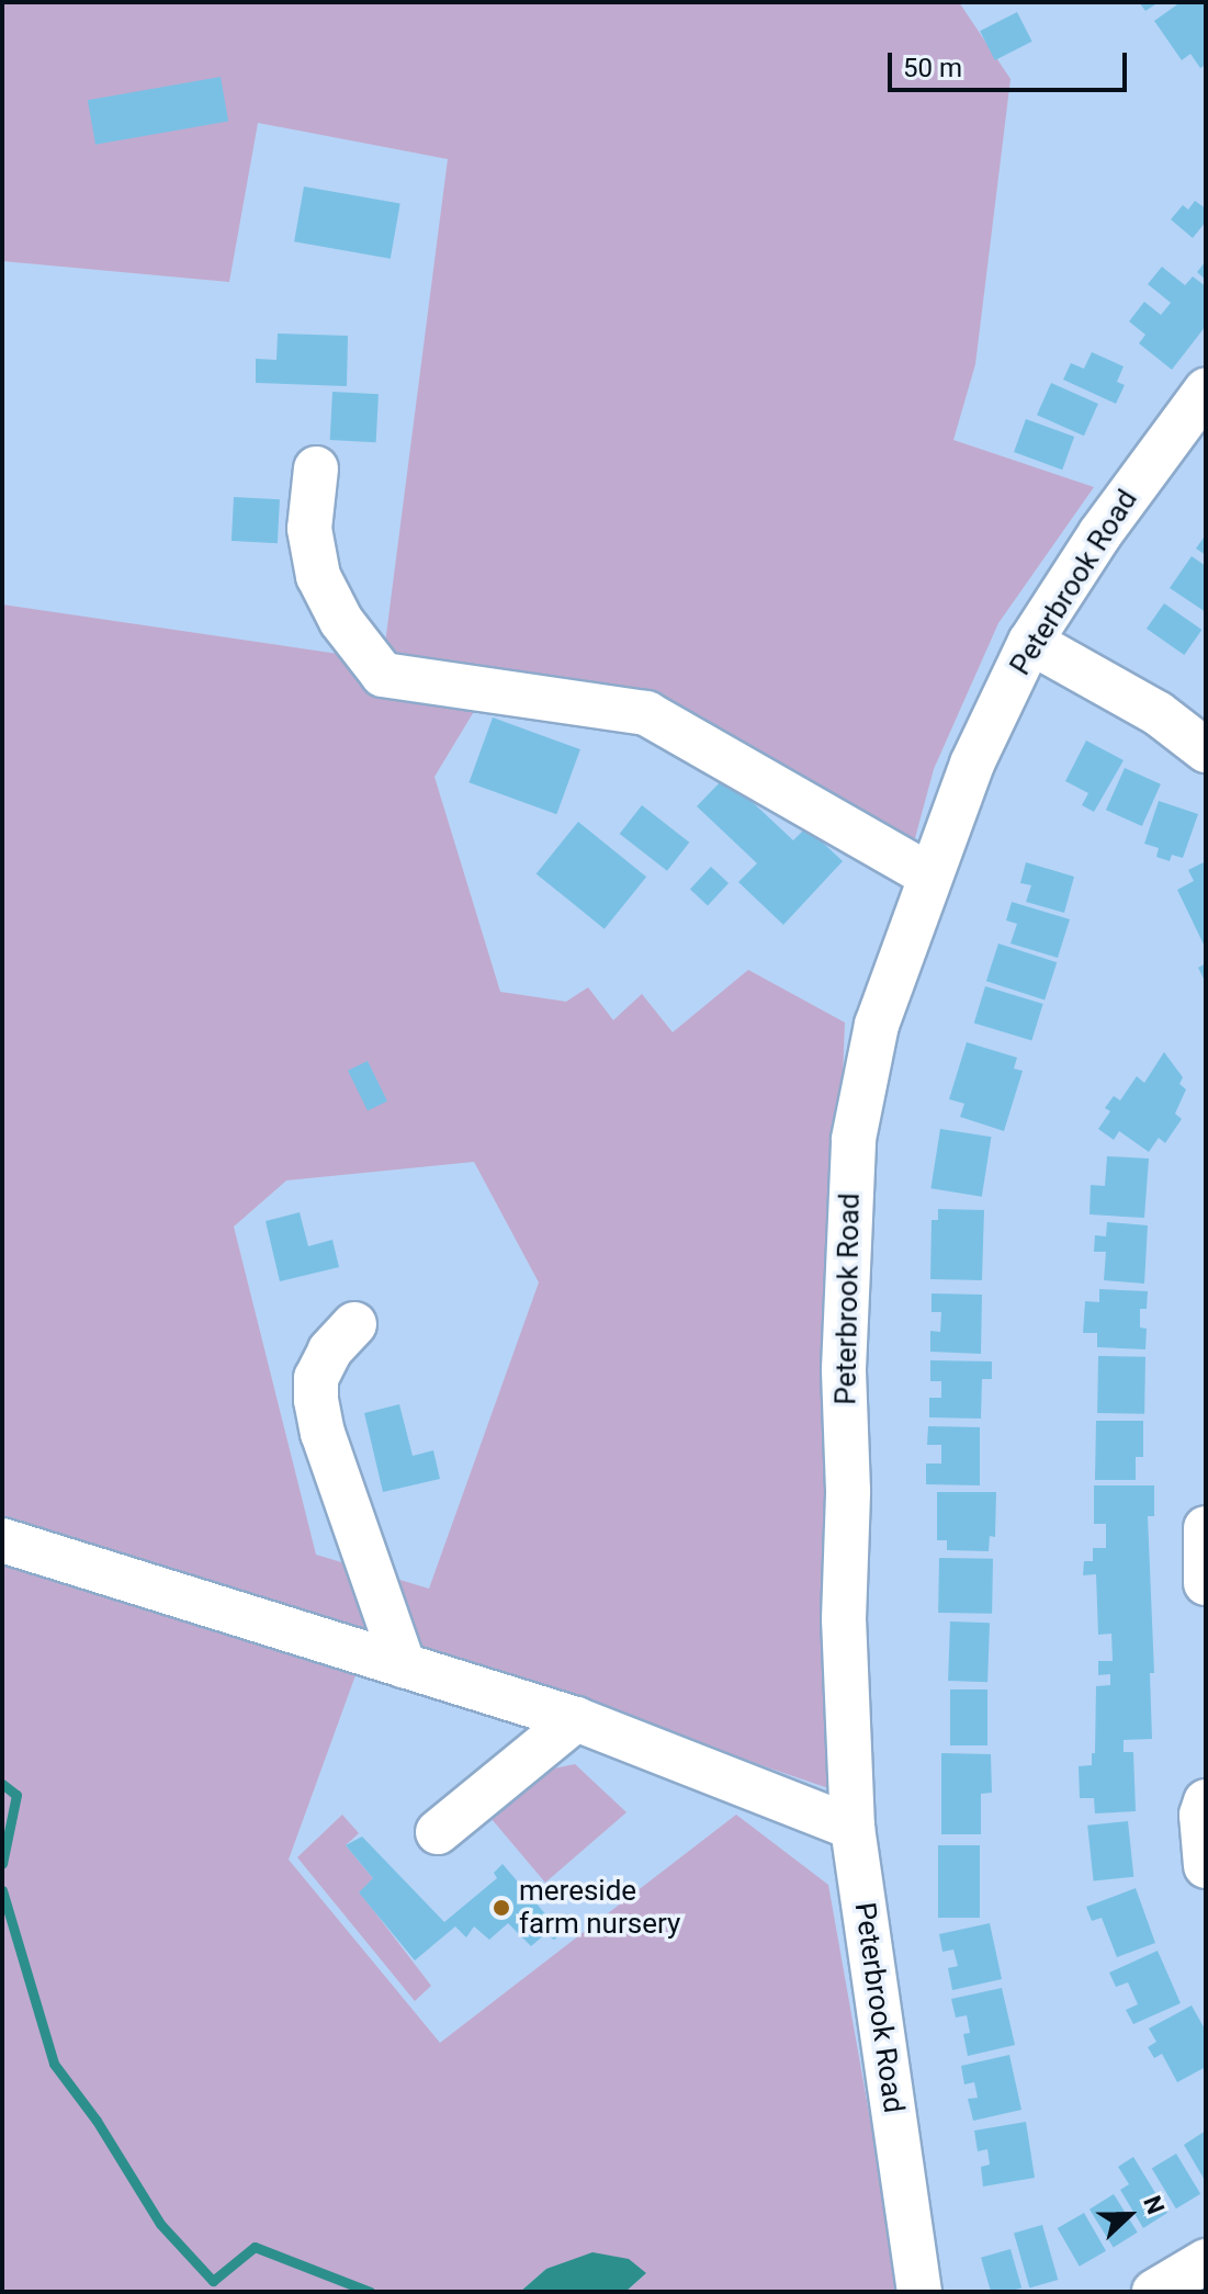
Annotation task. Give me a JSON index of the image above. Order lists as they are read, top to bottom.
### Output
{
  "streets": {
    "street": ["Peterbrook Road"]
  },
  "places": ["mereside farm nursery"],
  "scale_bar": "50 m",
  "north": "right"
}
